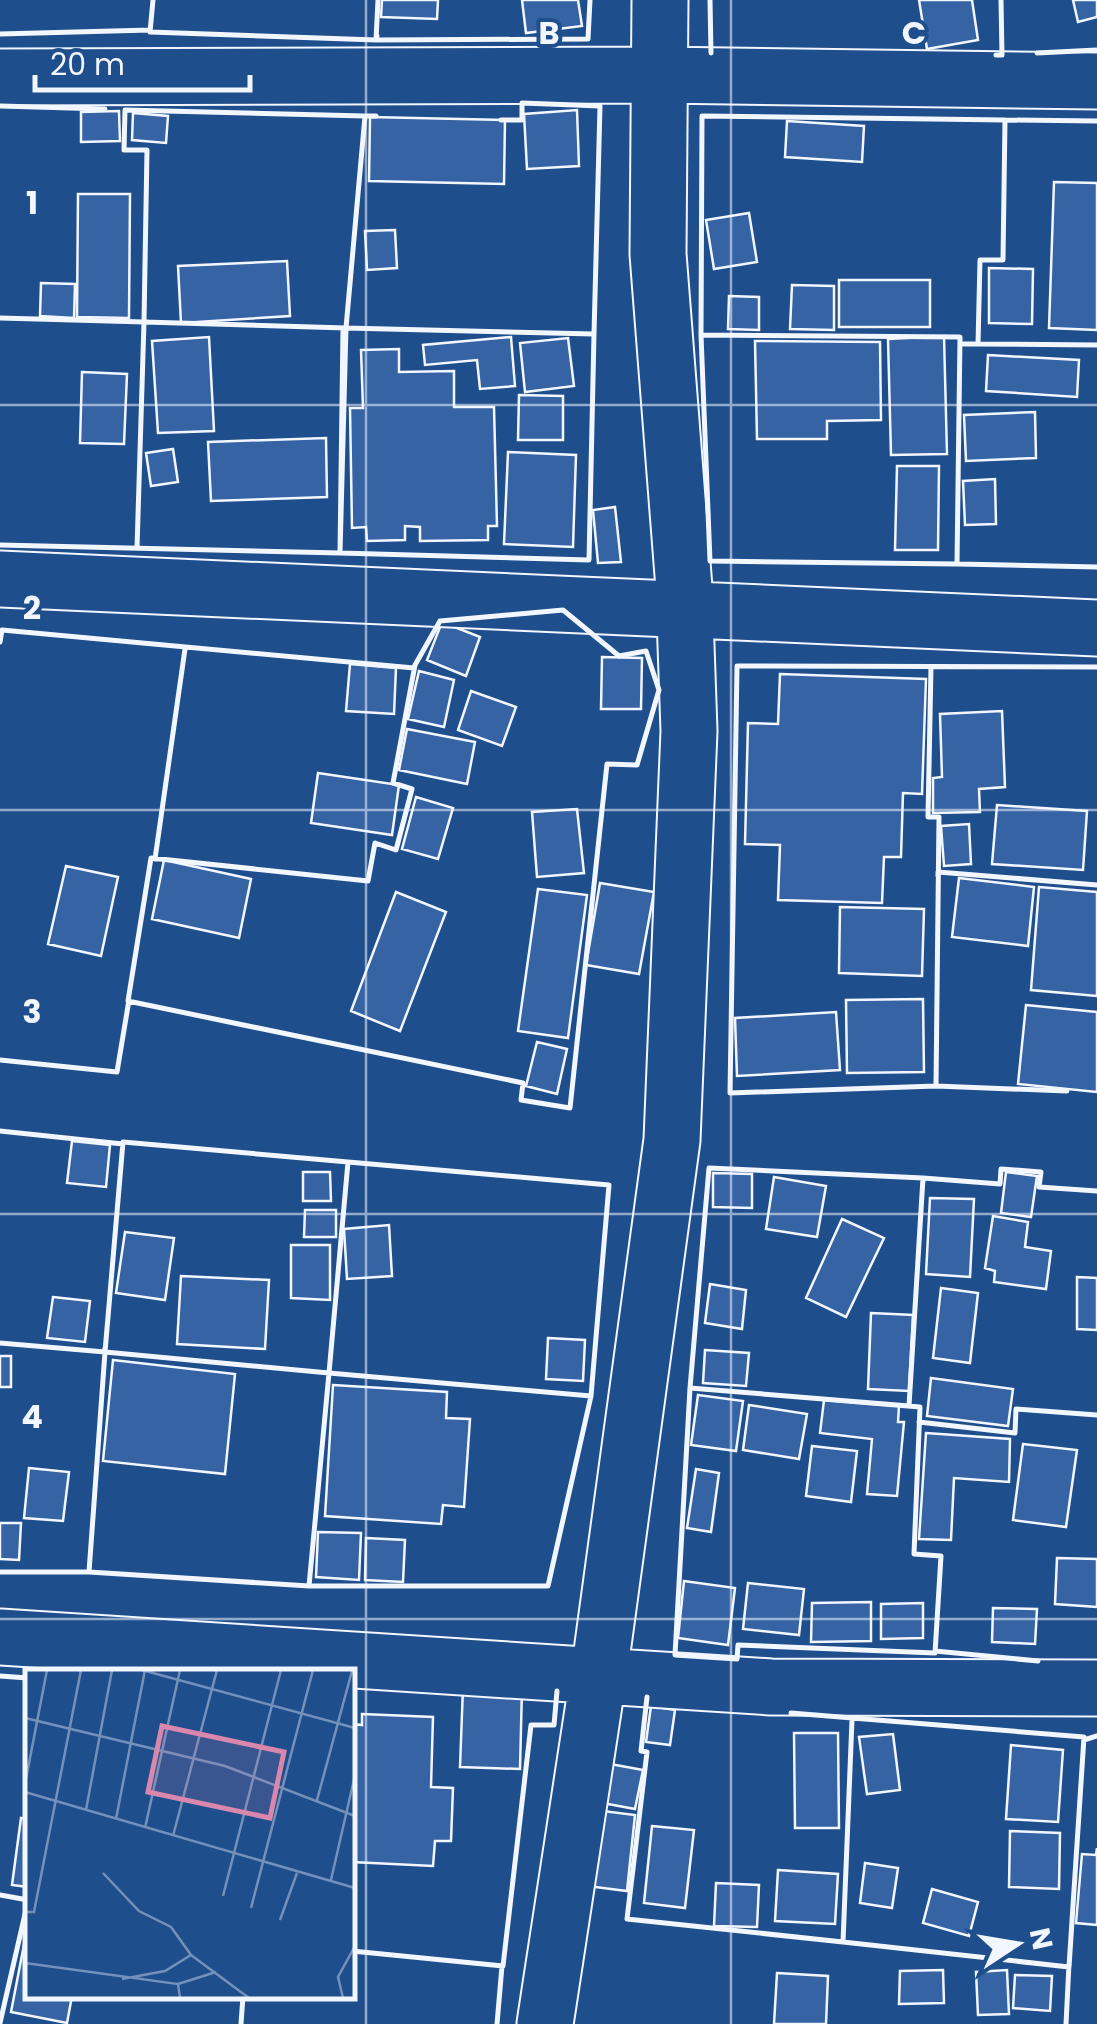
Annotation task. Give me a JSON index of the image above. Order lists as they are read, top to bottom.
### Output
{
  "scale_bar": "20 m",
  "north": "right",
  "grid": {
    "columns": ["B", "C"],
    "rows": [
      "1",
      "2",
      "3",
      "4"
    ]
  }
}
